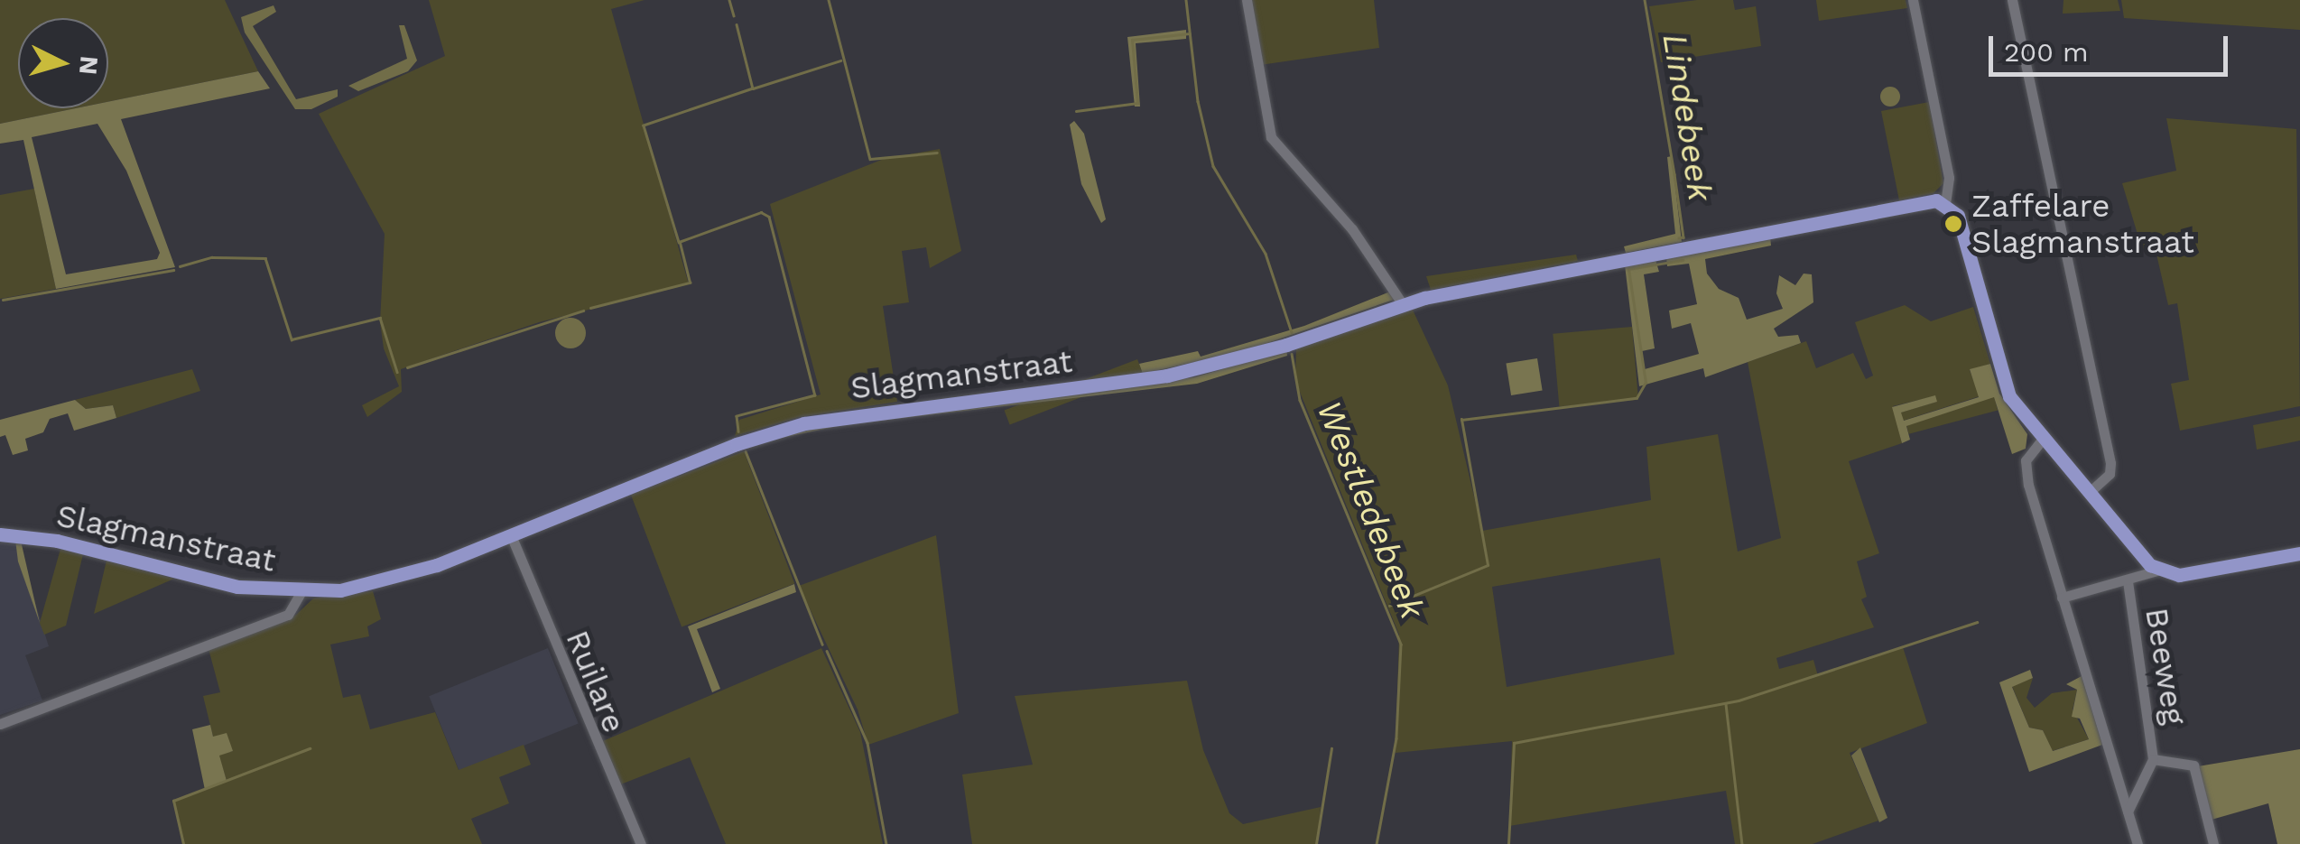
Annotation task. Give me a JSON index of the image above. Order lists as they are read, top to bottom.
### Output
{
  "streets": {
    "main road": ["Slagmanstraat"],
    "street": ["Beeweg", "Ruilare"]
  },
  "crossings": [
    ["Slagmanstraat", "Ruilare"]
  ],
  "water": ["Lindebeek", "Westledebeek"],
  "places": ["Zaffelare Slagmanstraat"],
  "scale_bar": "200 m",
  "north": "right"
}
